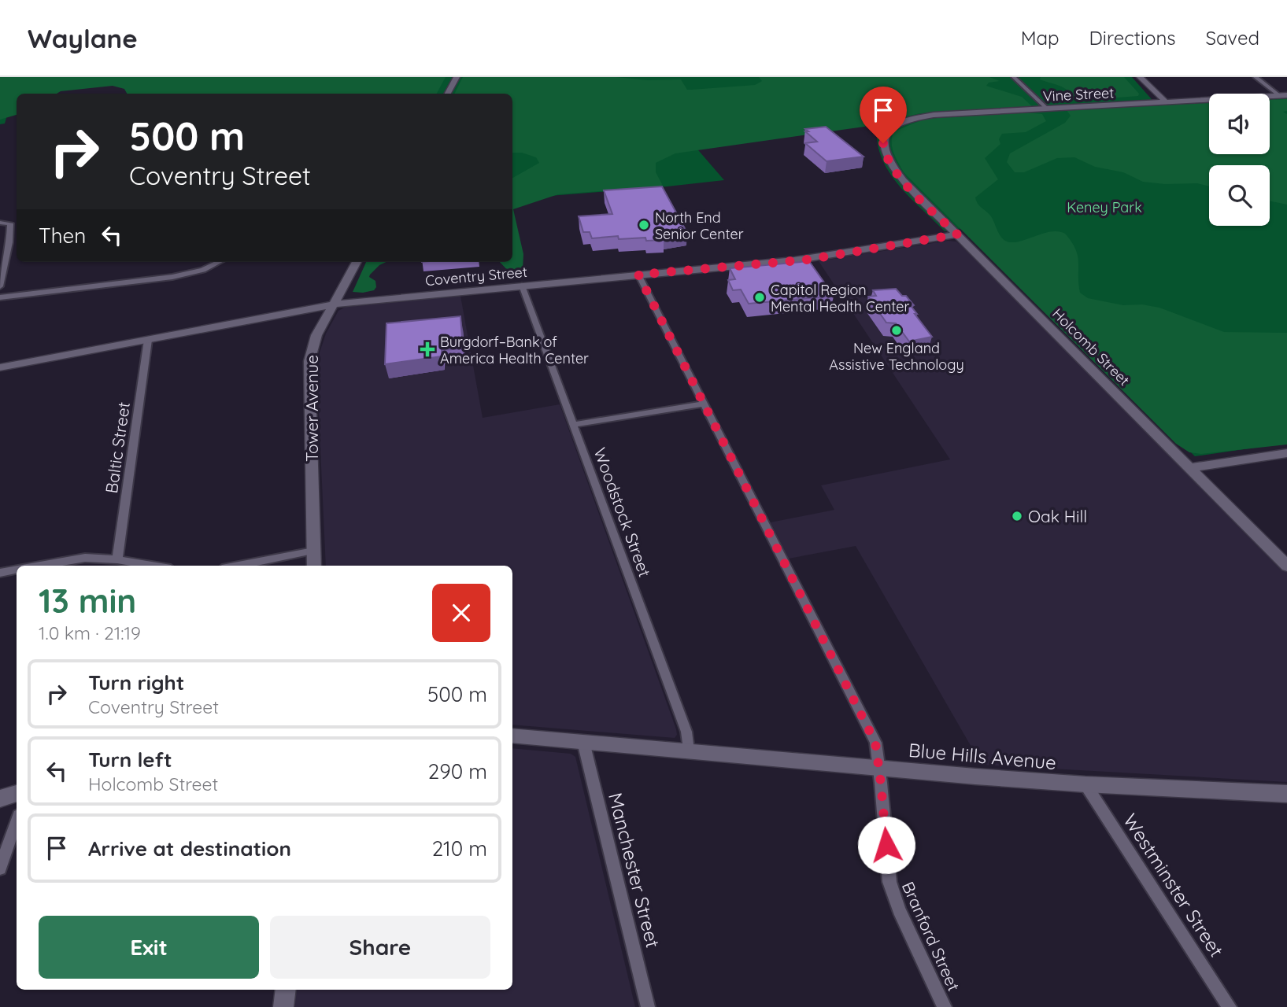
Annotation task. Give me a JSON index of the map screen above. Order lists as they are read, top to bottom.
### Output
{
  "streets": {
    "street": [
      "Vine Street",
      "Coventry Street",
      "Holcomb Street",
      "Tower Avenue",
      "Baltic Street",
      "Woodstock Street",
      "Blue Hills Avenue",
      "Manchester Street",
      "Westminster Street",
      "Branford Street"
    ]
  },
  "crossings": [
    ["Vine Street", "Holcomb Street"],
    ["Coventry Street", "Holcomb Street"],
    ["Coventry Street", "Tower Avenue"],
    ["Coventry Street", "Baltic Street"],
    ["Coventry Street", "Woodstock Street"],
    ["Coventry Street", "Branford Street"],
    ["Woodstock Street", "Blue Hills Avenue"],
    ["Blue Hills Avenue", "Manchester Street"],
    ["Blue Hills Avenue", "Westminster Street"],
    ["Blue Hills Avenue", "Branford Street"]
  ],
  "parks": ["Keney Park"],
  "places": {
    "other": [
      "North End Senior Center",
      "Capitol Region Mental Health Center",
      "New England Assistive Technology",
      "Oak Hill"
    ],
    "health": ["Burgdorf–Bank of America Health Center"]
  },
  "page": {
    "header": "Waylane",
    "nav": ["Map", "Directions", "Saved"],
    "turn": ["500 m", "Coventry Street"],
    "then": "Then",
    "heading": ["13 min", "1.0 km · 21:19"],
    "list": [
      {
        "name": "Turn right",
        "note": "Coventry Street",
        "value": "500 m"
      },
      {
        "name": "Turn left",
        "note": "Holcomb Street",
        "value": "290 m"
      },
      {
        "name": "Arrive at destination",
        "value": "210 m"
      }
    ],
    "buttons": ["Exit", "Share"]
  }
}
